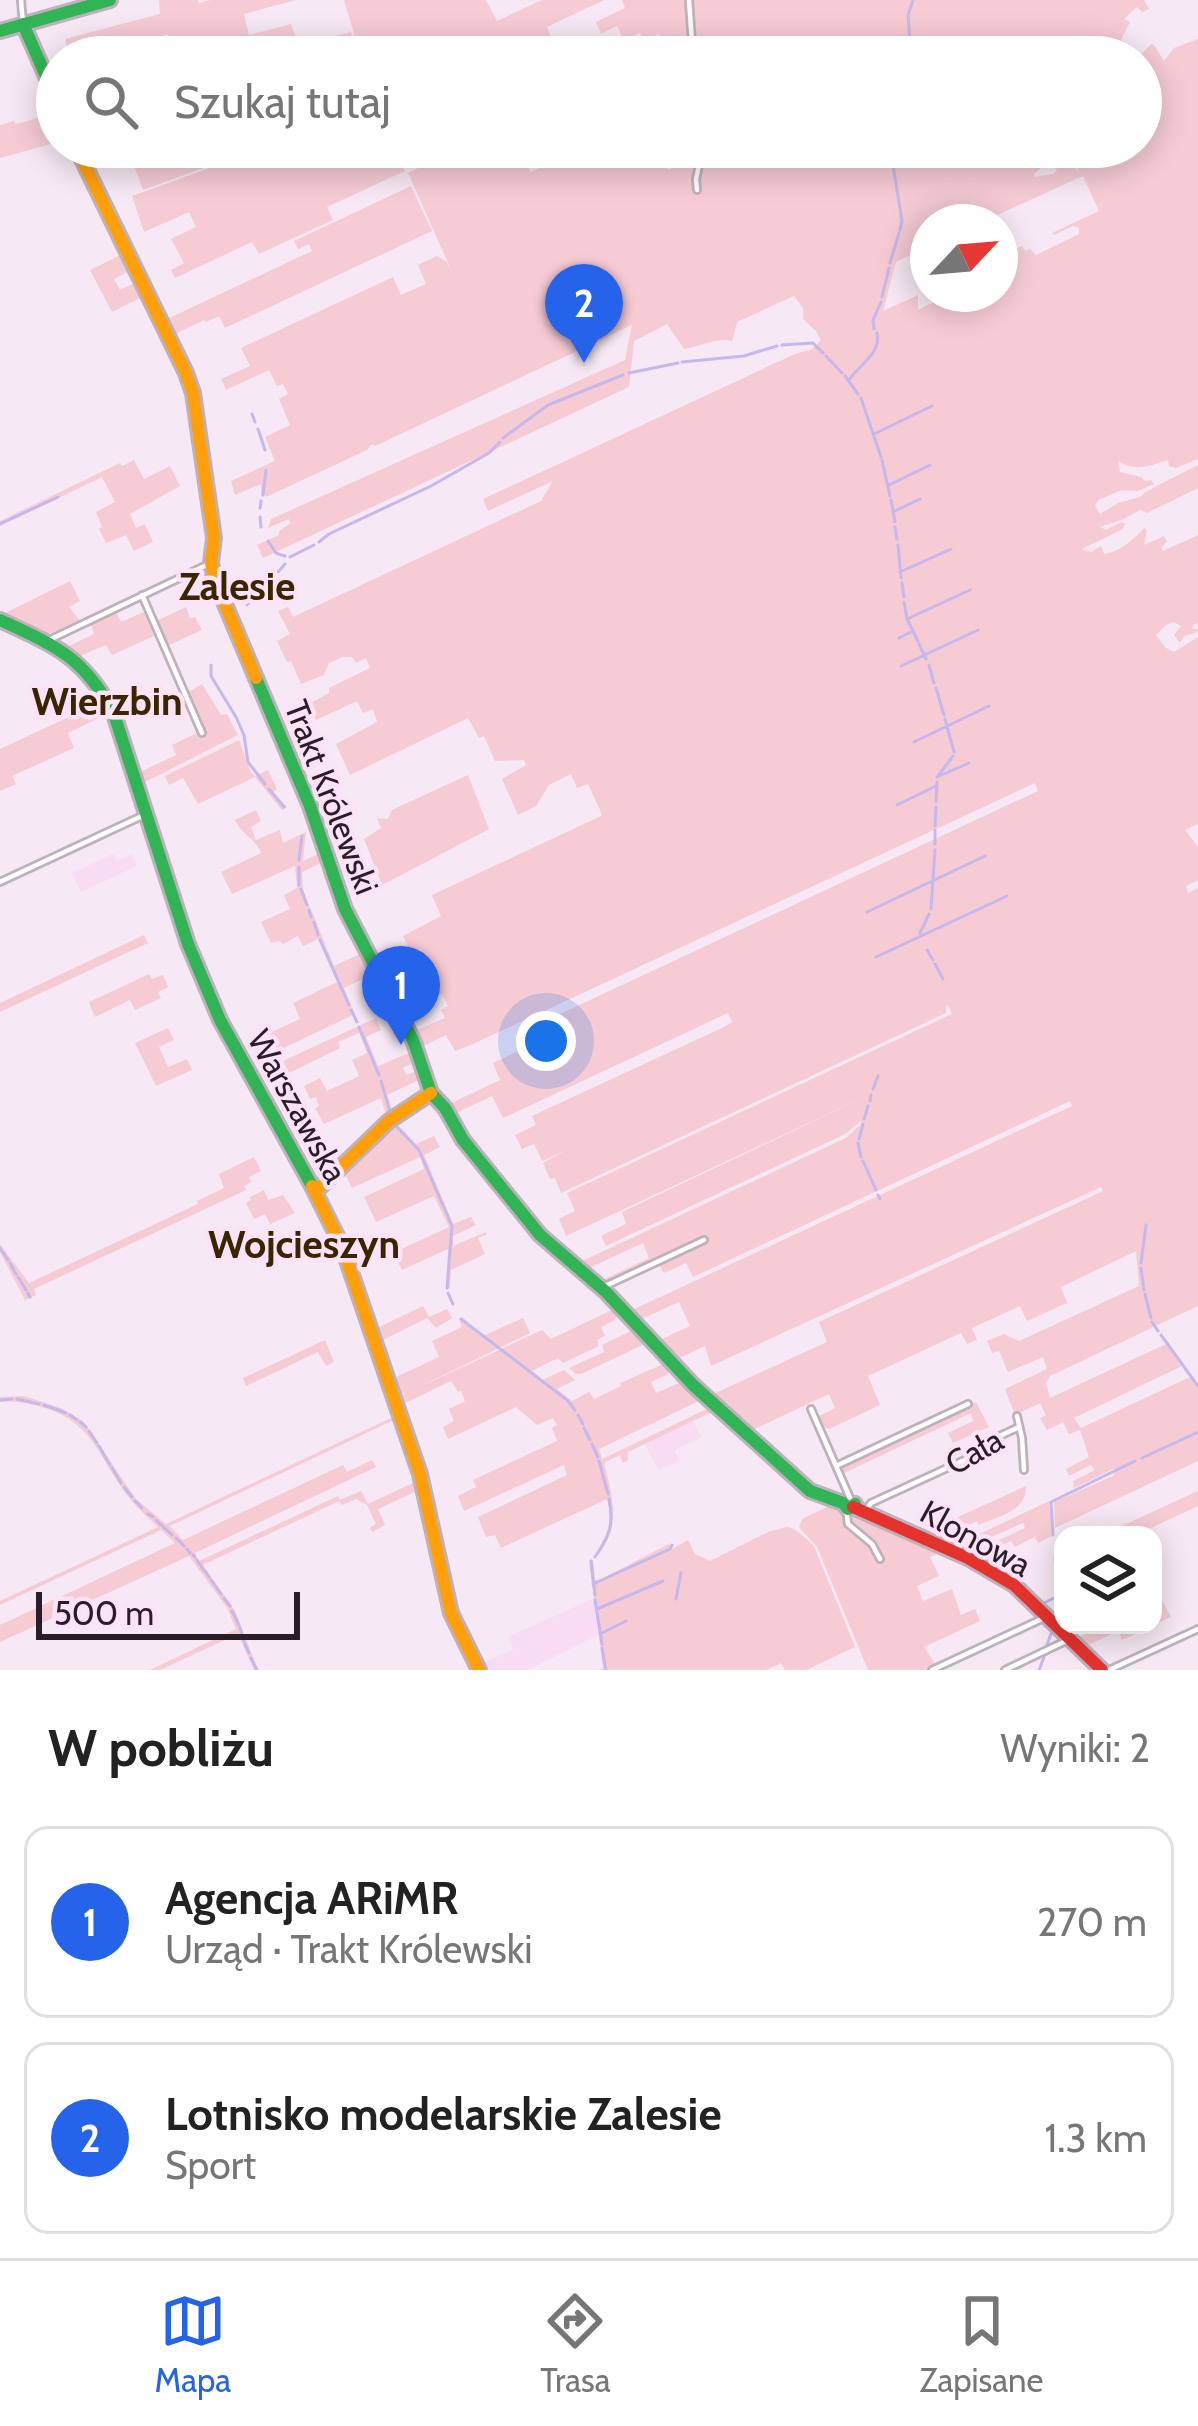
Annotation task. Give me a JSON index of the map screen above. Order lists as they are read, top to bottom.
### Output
{
  "streets": {
    "street": [
      "Trakt Królewski",
      "Warszawska",
      "Cała",
      "Klonowa"
    ]
  },
  "crossings": [
    ["Trakt Królewski", "Klonowa"],
    ["Cała", "Klonowa"]
  ],
  "districts": ["Zalesie", "Wierzbin", "Wojcieszyn"],
  "scale_bar": "500 m",
  "north": "top right",
  "page": {
    "search": "Szukaj tutaj",
    "pins": ["2", "1"],
    "scale": "500 m",
    "heading": ["W pobliżu", "Wyniki: 2"],
    "list": [
      {
        "mark": "1",
        "name": "Agencja ARiMR",
        "note": "Urząd · Trakt Królewski",
        "value": "270 m"
      },
      {
        "mark": "2",
        "name": "Lotnisko modelarskie Zalesie",
        "note": "Sport",
        "value": "1.3 km"
      }
    ],
    "nav": ["Mapa", "Trasa", "Zapisane"]
  }
}
